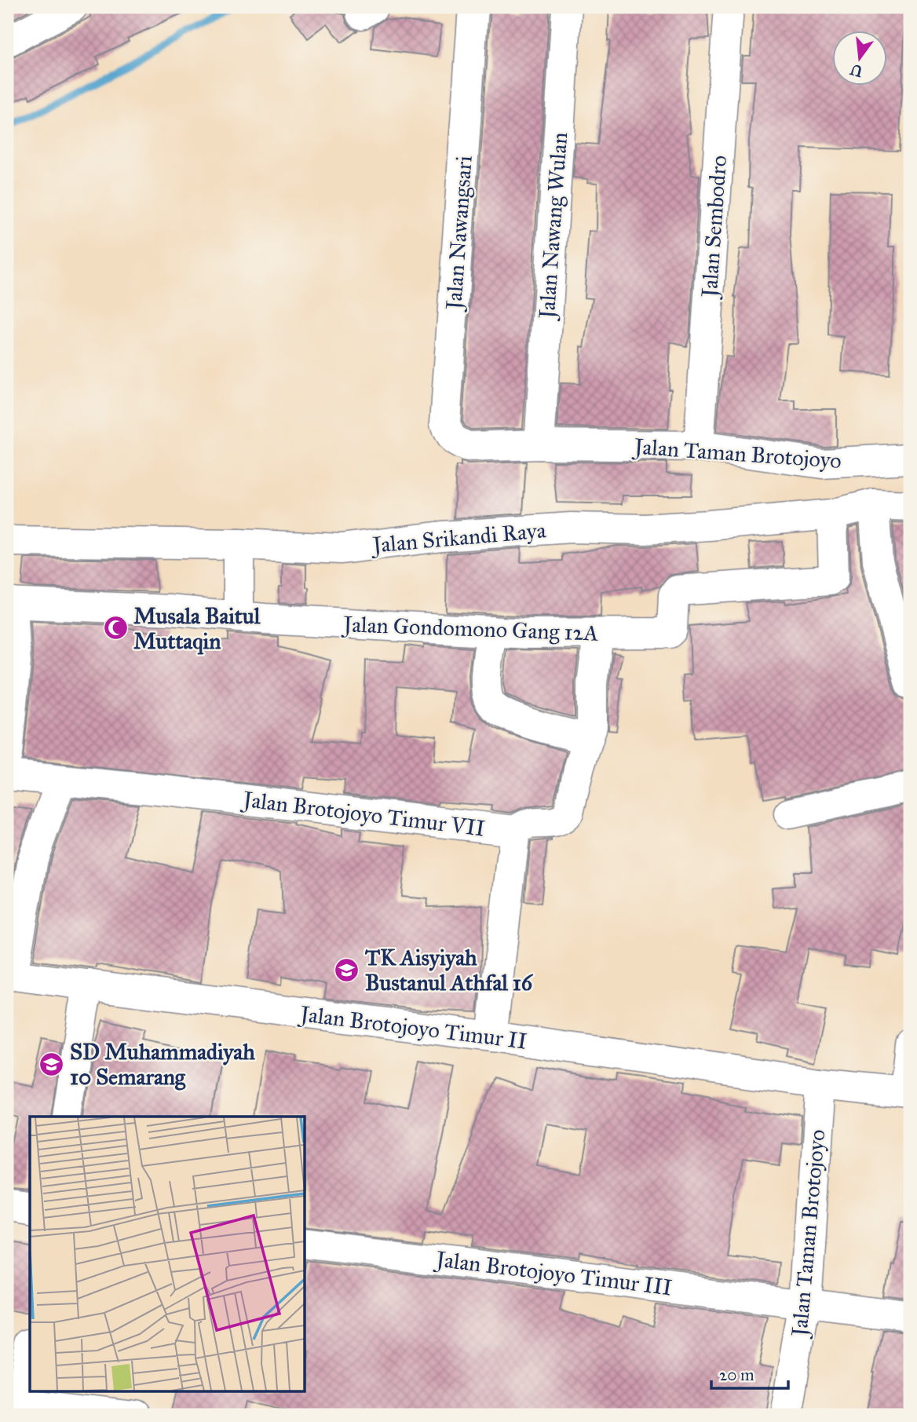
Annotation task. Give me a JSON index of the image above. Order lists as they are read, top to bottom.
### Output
{
  "streets": {
    "street": [
      "Jalan Nawang Wulan",
      "Jalan Sembodro",
      "Jalan Nawangsari",
      "Jalan Taman Brotojoyo",
      "Jalan Srikandi Raya",
      "Jalan Gondomono Gang 12A",
      "Jalan Brotojoyo Timur VII",
      "Jalan Brotojoyo Timur II",
      "Jalan Brotojoyo Timur III"
    ]
  },
  "crossings": [
    ["Jalan Nawang Wulan", "Jalan Taman Brotojoyo"],
    ["Jalan Sembodro", "Jalan Taman Brotojoyo"],
    ["Jalan Nawangsari", "Jalan Taman Brotojoyo"],
    ["Jalan Taman Brotojoyo", "Jalan Brotojoyo Timur II"],
    ["Jalan Taman Brotojoyo", "Jalan Brotojoyo Timur III"],
    ["Jalan Srikandi Raya", "Jalan Gondomono Gang 12A"],
    ["Jalan Brotojoyo Timur VII", "Jalan Brotojoyo Timur II"]
  ],
  "places": {
    "mosque": ["Musala Baitul Muttaqin"],
    "school or university": ["TK Aisyiyah Bustanul Athfal 16", "SD Muhammadiyah 10 Semarang"]
  },
  "scale_bar": "20 m",
  "north": "bottom"
}
